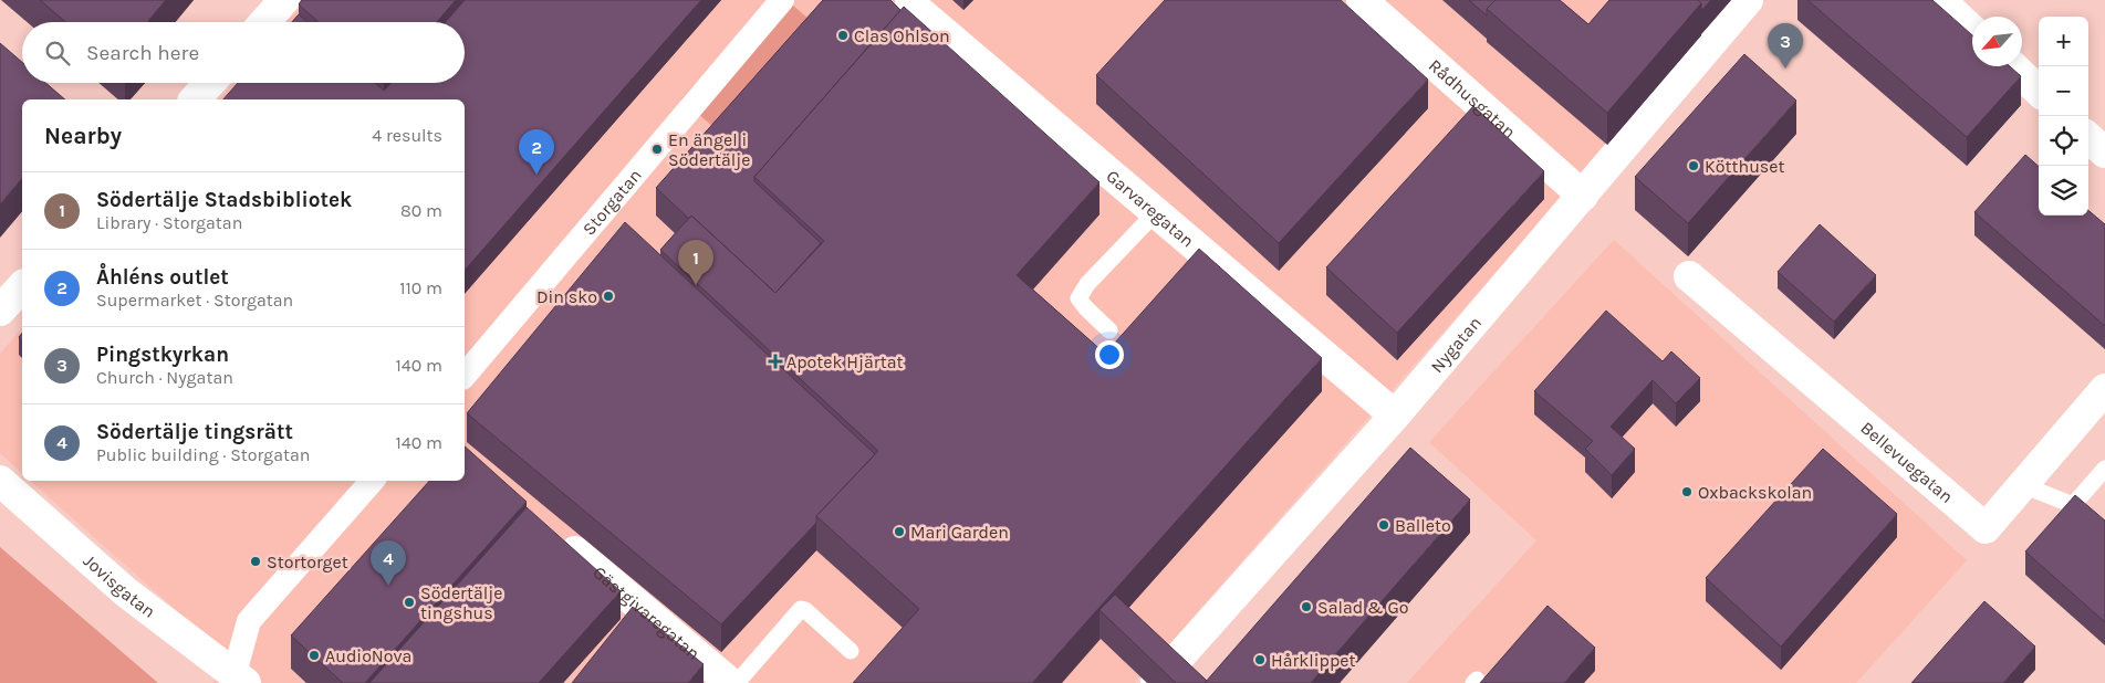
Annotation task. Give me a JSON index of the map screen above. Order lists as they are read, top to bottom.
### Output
{
  "streets": {
    "street": [
      "Rådhusgatan",
      "Storgatan",
      "Garvaregatan",
      "Nygatan",
      "Bellevuegatan",
      "Jovisgatan",
      "Gästgivaregatan"
    ]
  },
  "crossings": [
    ["Rådhusgatan", "Nygatan"],
    ["Garvaregatan", "Nygatan"]
  ],
  "places": {
    "other": [
      "Clas Ohlson",
      "En ängel i Södertälje",
      "Kötthuset",
      "Din sko",
      "Oxbackskolan",
      "Balleto",
      "Mari Garden",
      "Stortorget",
      "Södertälje tingshus",
      "Salad & Go",
      "AudioNova",
      "Hårklippet"
    ],
    "health": ["Apotek Hjärtat"]
  },
  "north": "bottom left",
  "page": {
    "map_buttons": ["+", "−"],
    "search": "Search here",
    "pins": [
      "3",
      "2",
      "1",
      "4"
    ],
    "heading": ["Nearby", "4 results"],
    "list": [
      {
        "mark": "1",
        "name": "Södertälje Stadsbibliotek",
        "note": "Library · Storgatan",
        "value": "80 m"
      },
      {
        "mark": "2",
        "name": "Åhléns outlet",
        "note": "Supermarket · Storgatan",
        "value": "110 m"
      },
      {
        "mark": "3",
        "name": "Pingstkyrkan",
        "note": "Church · Nygatan",
        "value": "140 m"
      },
      {
        "mark": "4",
        "name": "Södertälje tingsrätt",
        "note": "Public building · Storgatan",
        "value": "140 m"
      }
    ]
  }
}
